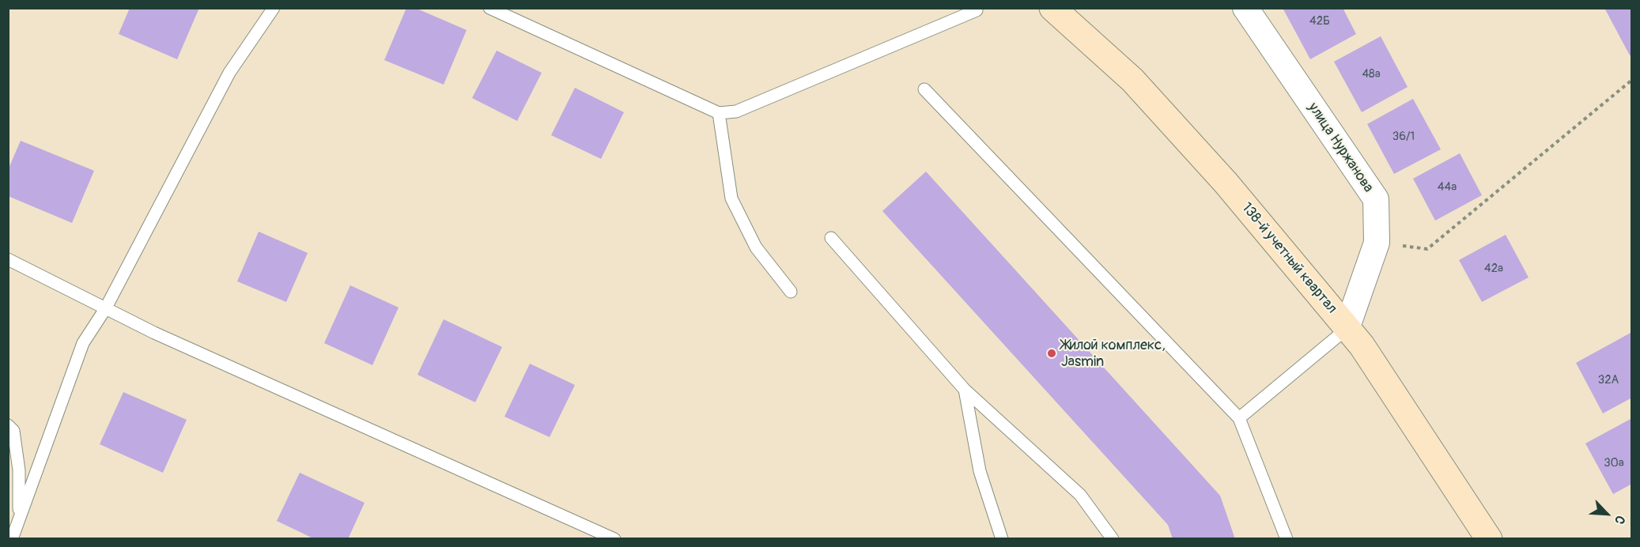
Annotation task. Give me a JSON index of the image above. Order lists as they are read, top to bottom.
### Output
{
  "streets": {
    "main road": ["138-й учетный квартал"],
    "street": ["улица Нуржанова"]
  },
  "crossings": [
    ["улица Нуржанова", "138-й учетный квартал"]
  ],
  "places": ["Жилой комплекс, Jasmin"],
  "house_numbers": [
    "42Б",
    "48а",
    "36/1",
    "44а",
    "42а",
    "32А",
    "30а"
  ],
  "north": "bottom right"
}
